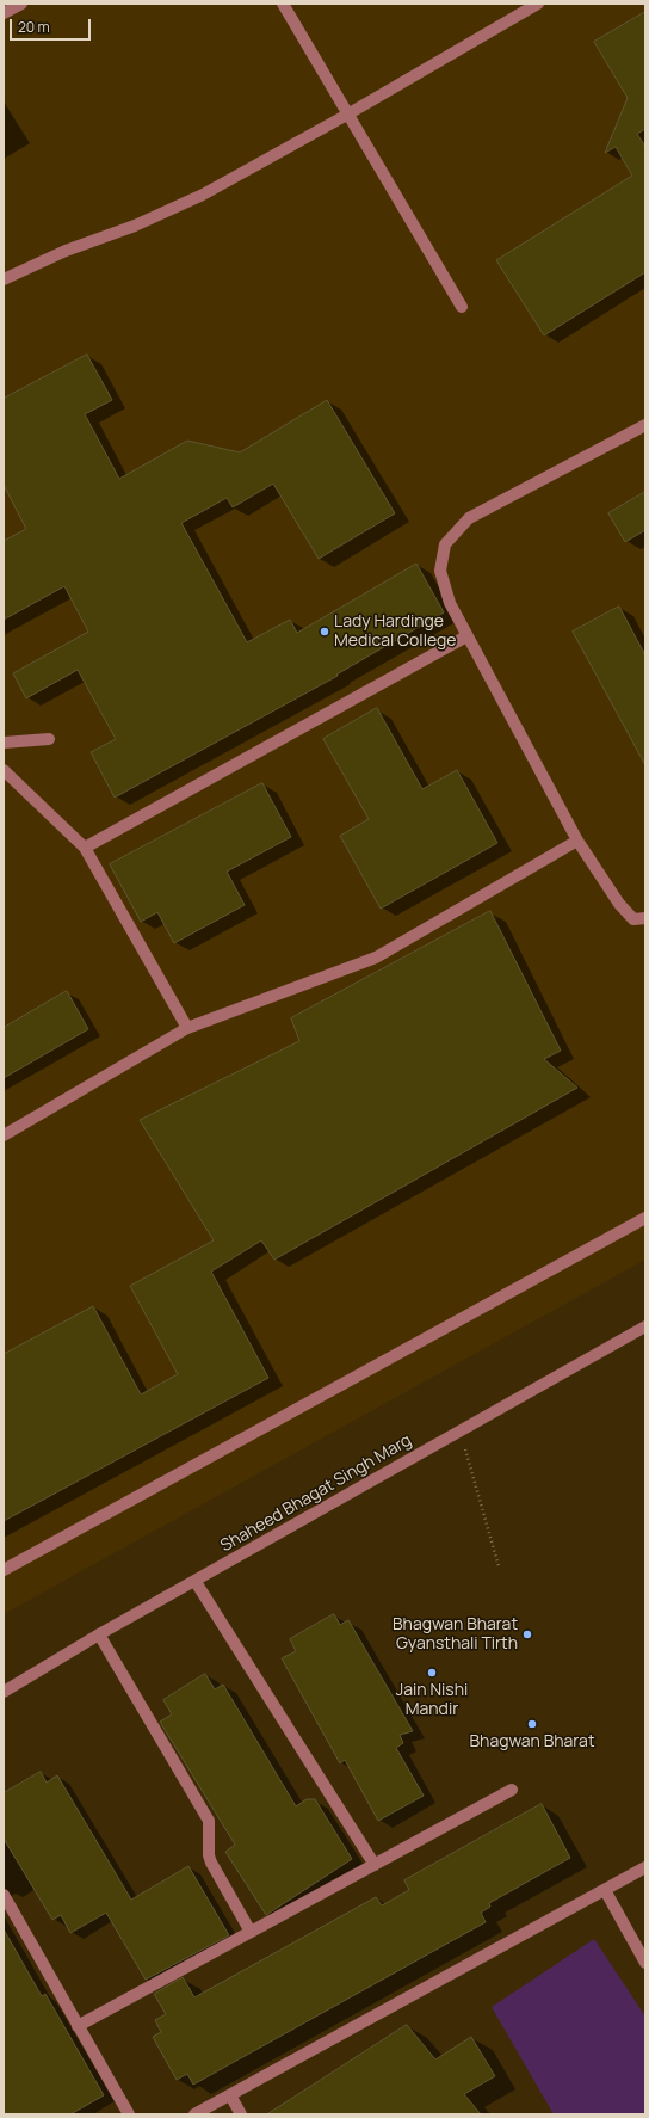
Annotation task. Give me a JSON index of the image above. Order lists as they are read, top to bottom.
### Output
{
  "streets": {
    "street": ["Shaheed Bhagat Singh Marg"]
  },
  "places": [
    "Lady Hardinge Medical College",
    "Bhagwan Bharat Gyansthali Tirth",
    "Jain Nishi Mandir",
    "Bhagwan Bharat"
  ],
  "scale_bar": "20 m"
}
